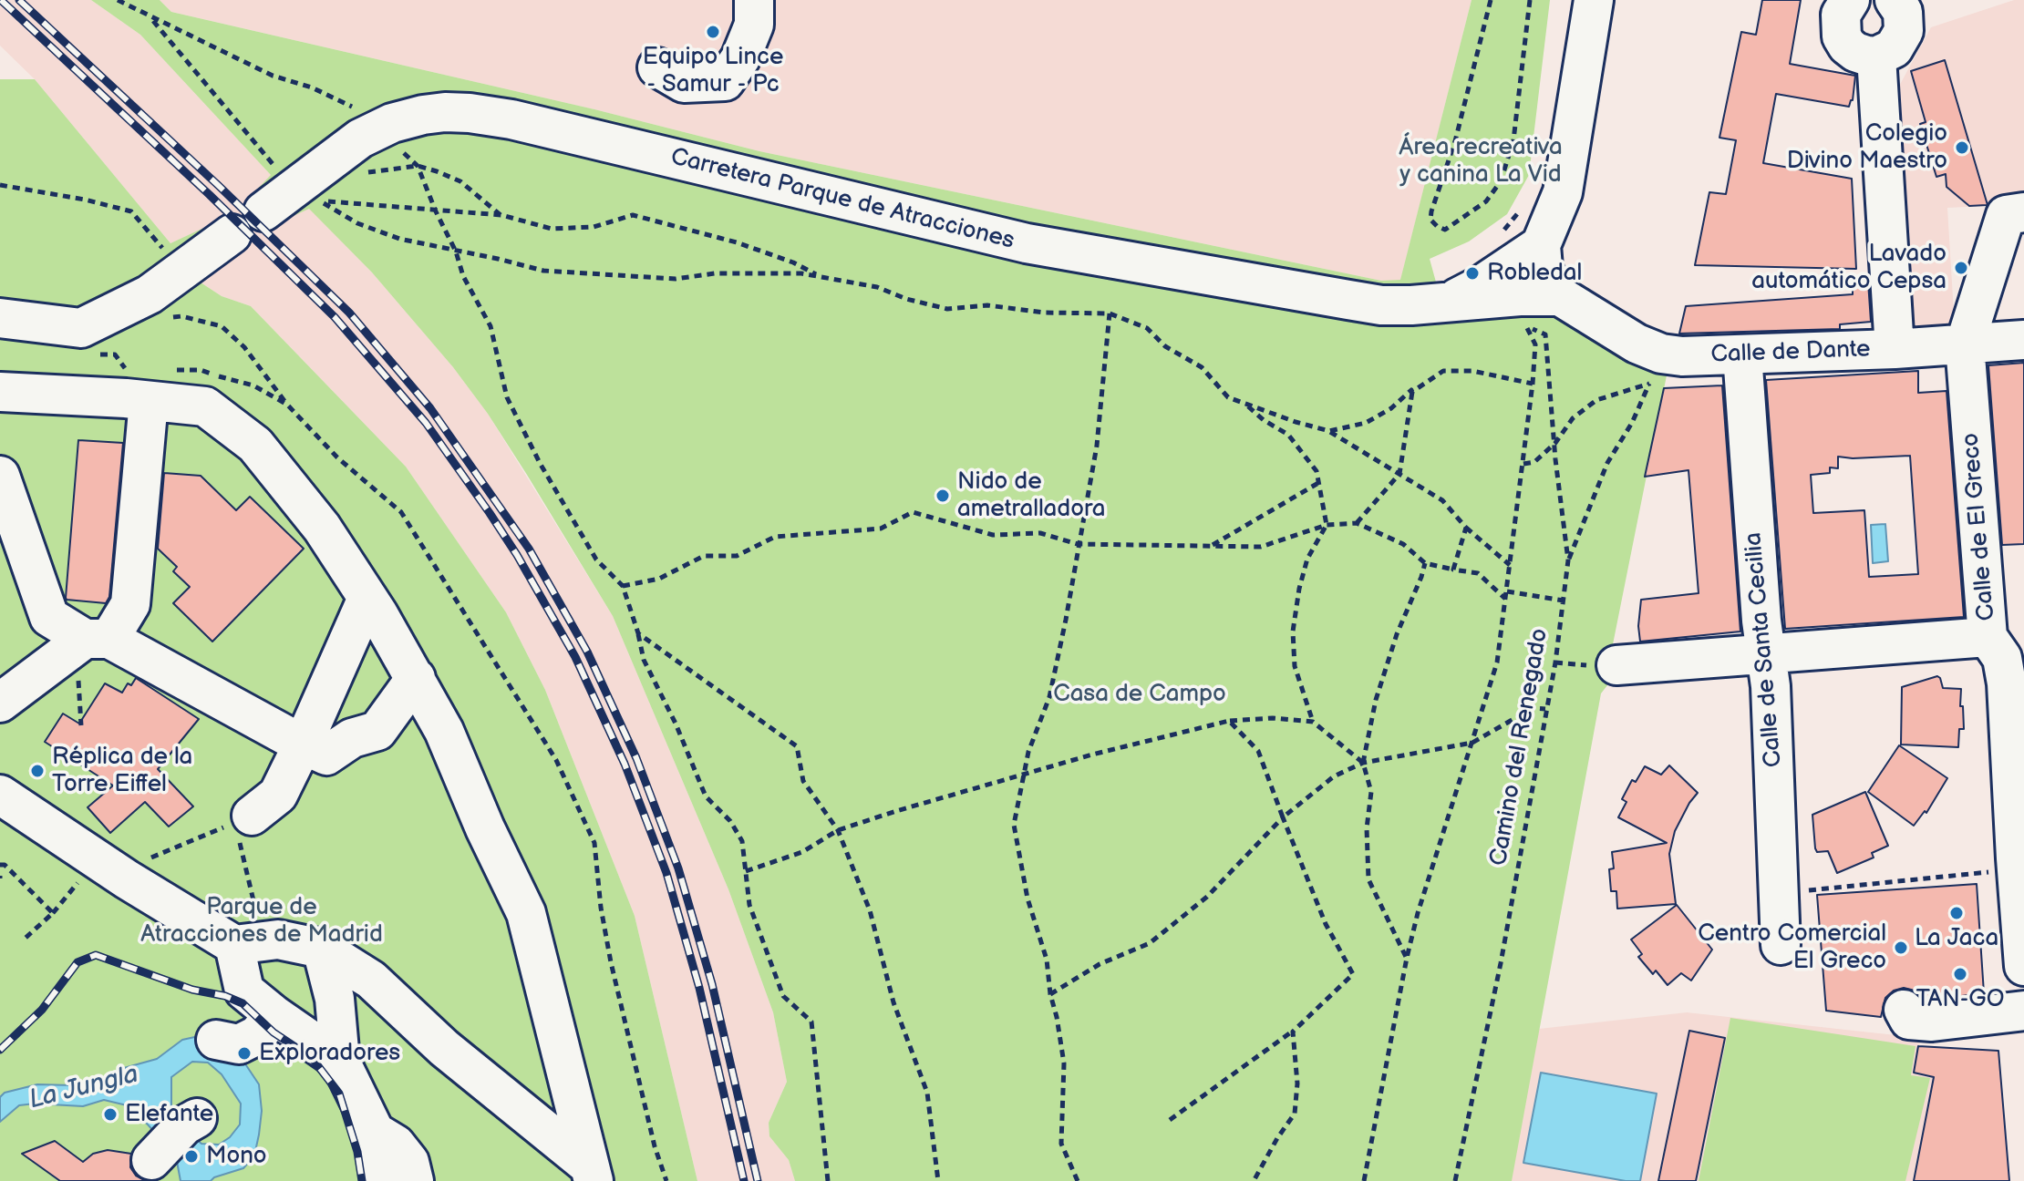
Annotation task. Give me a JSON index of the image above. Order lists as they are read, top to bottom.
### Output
{
  "streets": {
    "street": [
      "Carretera Parque de Atracciones",
      "Calle de Dante",
      "Calle de El Greco",
      "Calle de Santa Cecilia"
    ],
    "path": ["Camino del Renegado"]
  },
  "crossings": [
    ["Carretera Parque de Atracciones", "Calle de Dante"],
    ["Calle de Dante", "Calle de El Greco"],
    ["Calle de Dante", "Calle de Santa Cecilia"]
  ],
  "water": ["La Jungla"],
  "parks": ["Área recreativa y canina La Vid", "Casa de Campo", "Parque de Atracciones de Madrid"],
  "places": [
    "Equipo Lince - Samur - Pc",
    "Colegio Divino Maestro",
    "Lavado automático Cepsa",
    "Robledal",
    "Nido de ametralladora",
    "Réplica de la Torre Eiffel",
    "La Jaca",
    "Centro Comercial El Greco",
    "TAN-GO",
    "Exploradores",
    "Elefante",
    "Mono"
  ]
}
